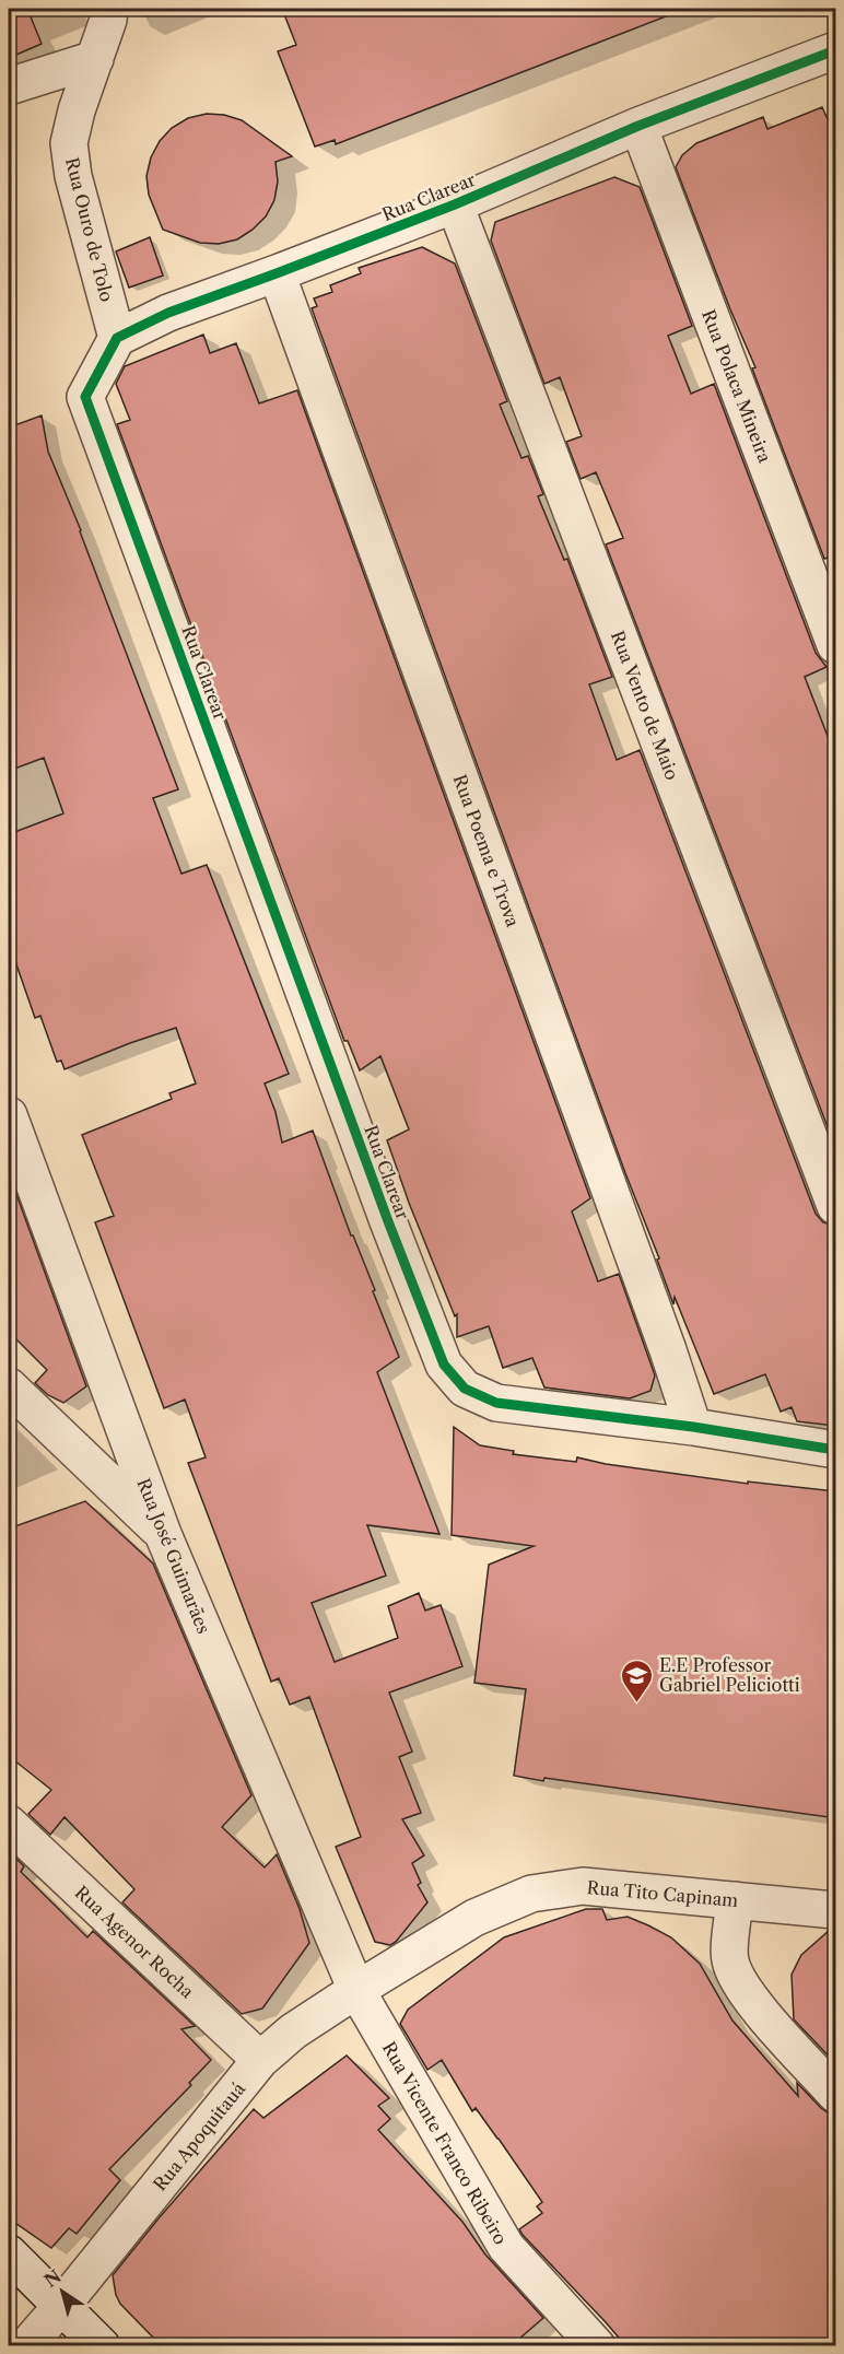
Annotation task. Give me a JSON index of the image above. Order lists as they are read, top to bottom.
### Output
{
  "streets": {
    "street": [
      "Rua Clarear",
      "Rua Ouro de Tolo",
      "Rua Polaca Mineira",
      "Rua Vento de Maio",
      "Rua Poema e Trova",
      "Rua José Guimarães",
      "Rua Tito Capinam",
      "Rua Agenor Rocha",
      "Rua Apoquitauá",
      "Rua Vicente Franco Ribeiro"
    ]
  },
  "crossings": [
    ["Rua Clarear", "Rua Ouro de Tolo"],
    ["Rua Clarear", "Rua Polaca Mineira"],
    ["Rua Clarear", "Rua Vento de Maio"],
    ["Rua Clarear", "Rua Poema e Trova"],
    ["Rua José Guimarães", "Rua Tito Capinam"],
    ["Rua José Guimarães", "Rua Apoquitauá"],
    ["Rua José Guimarães", "Rua Vicente Franco Ribeiro"],
    ["Rua Tito Capinam", "Rua Apoquitauá"],
    ["Rua Tito Capinam", "Rua Vicente Franco Ribeiro"],
    ["Rua Agenor Rocha", "Rua Apoquitauá"],
    ["Rua Apoquitauá", "Rua Vicente Franco Ribeiro"]
  ],
  "places": {
    "school or university": ["E.E Professor Gabriel Peliciotti"]
  },
  "north": "top left"
}
